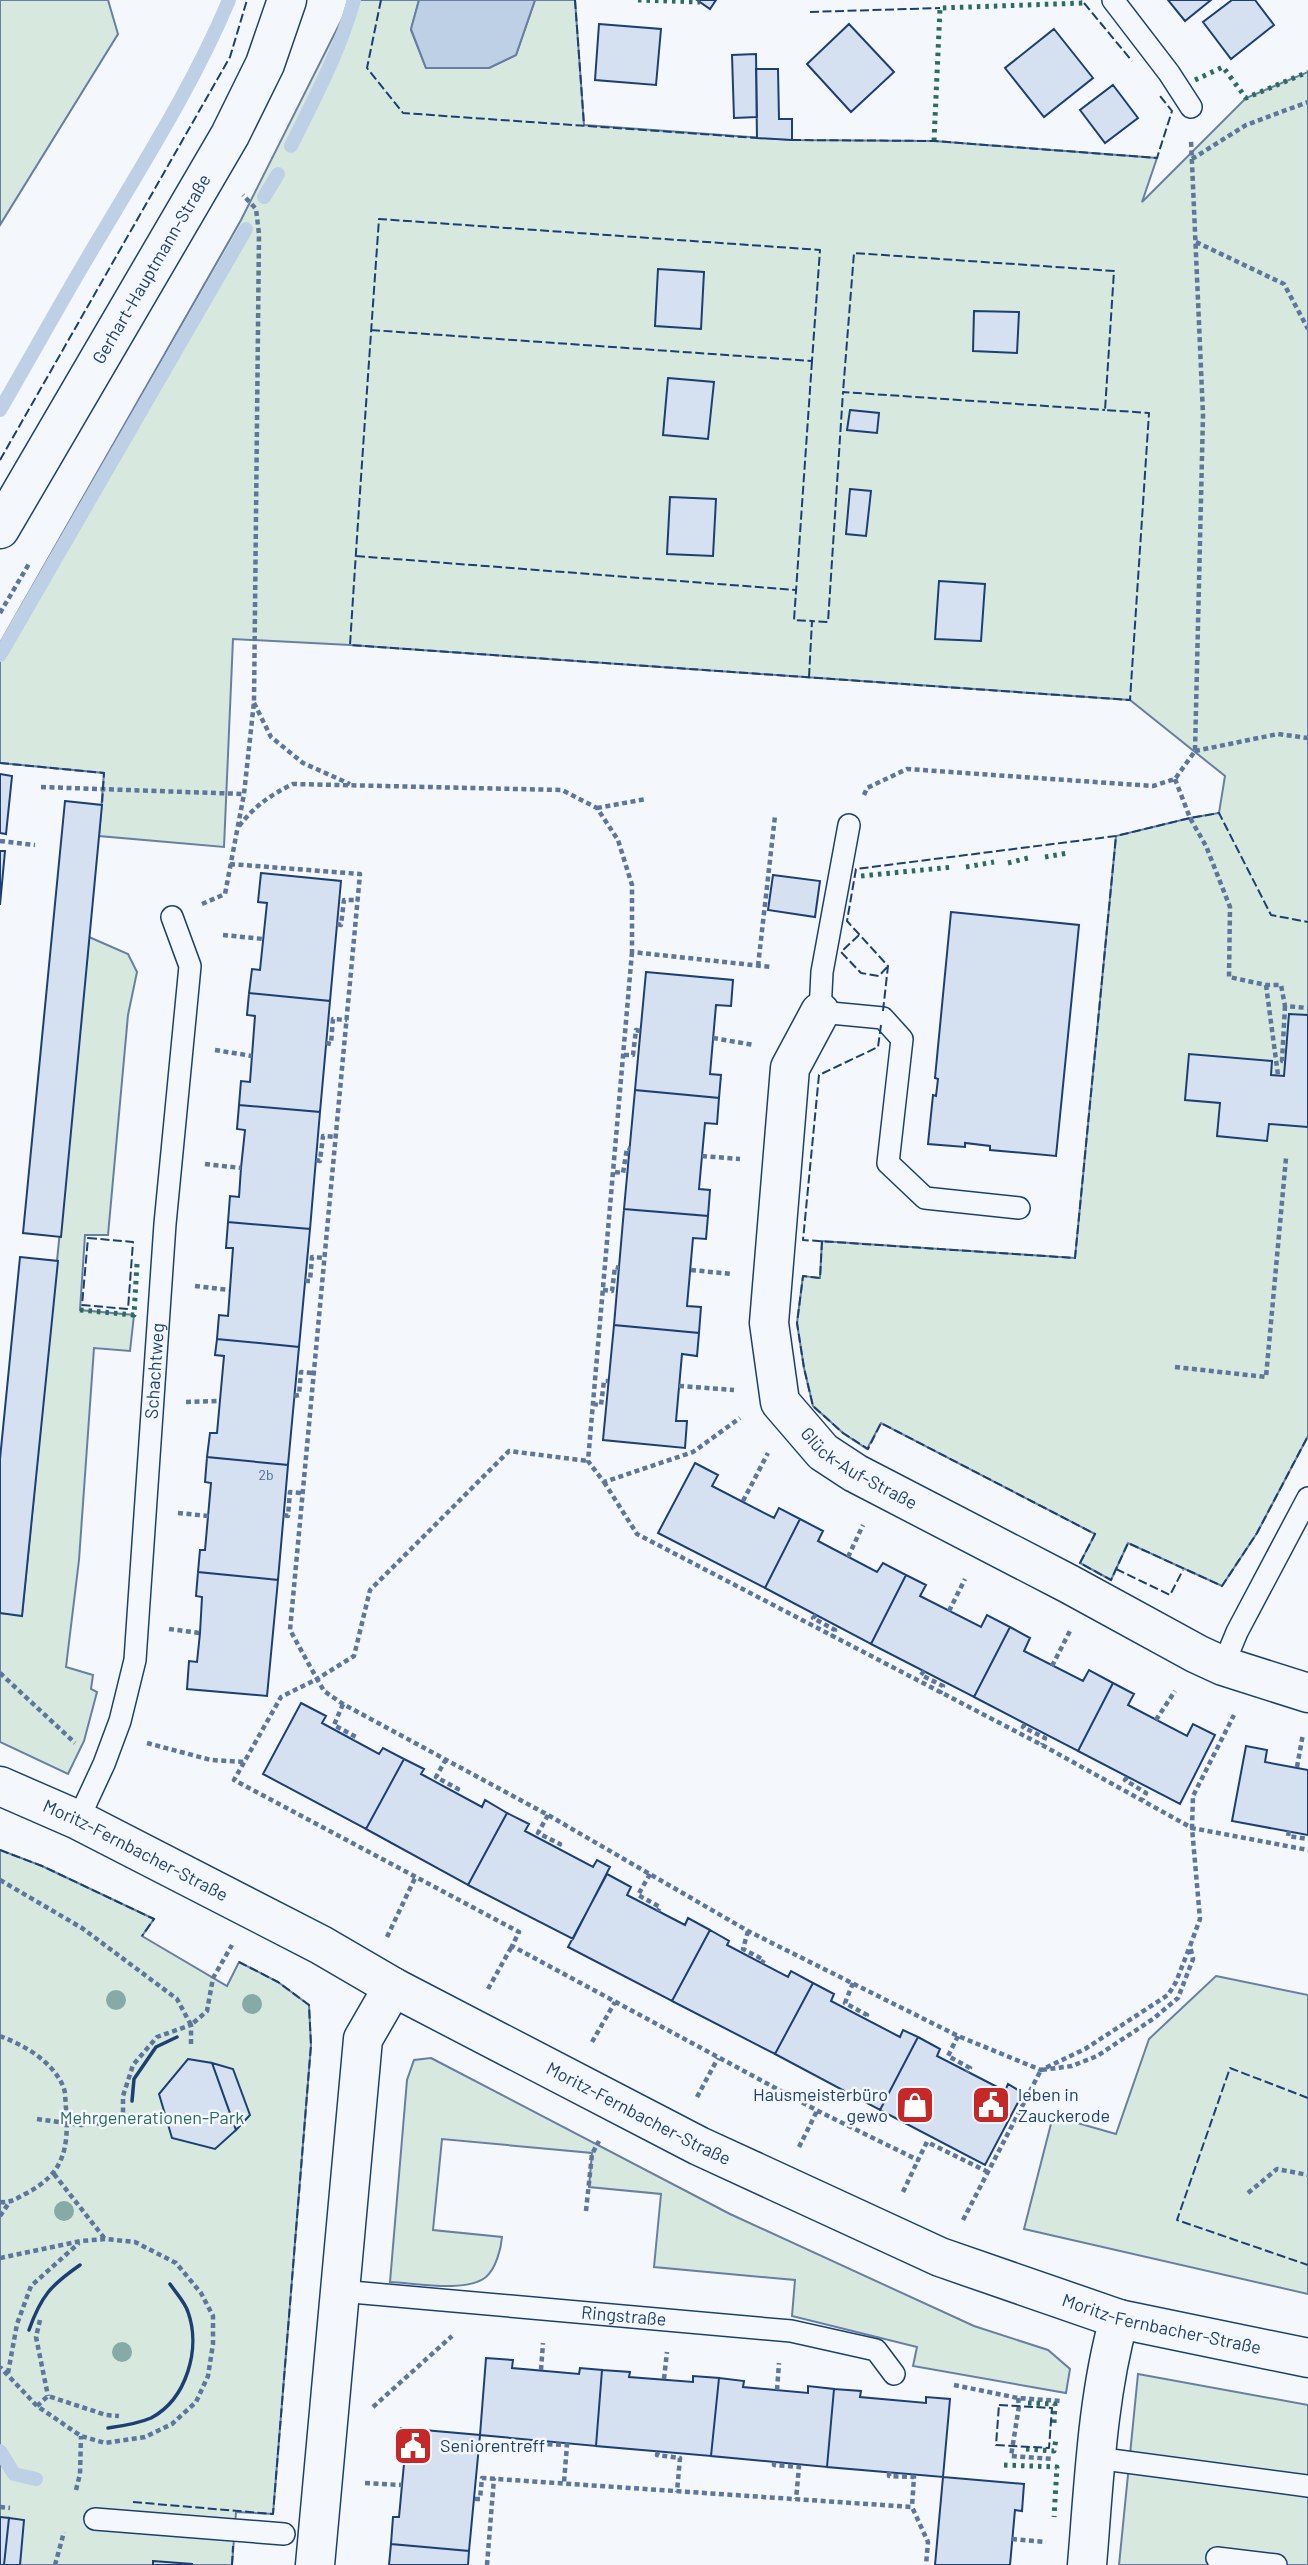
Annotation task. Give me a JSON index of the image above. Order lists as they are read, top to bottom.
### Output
{
  "streets": {
    "street": ["Gerhart-Hauptmann-Straße", "Glück-Auf-Straße", "Moritz-Fernbacher-Straße"],
    "lane": ["Schachtweg", "Ringstraße"]
  },
  "crossings": [
    ["Schachtweg", "Moritz-Fernbacher-Straße"]
  ],
  "parks": ["Mehrgenerationen-Park"],
  "places": {
    "shop": ["Hausmeisterbüro gewo"],
    "public building": ["leben in Zauckerode", "Seniorentreff"]
  },
  "house_numbers": ["2b"]
}
